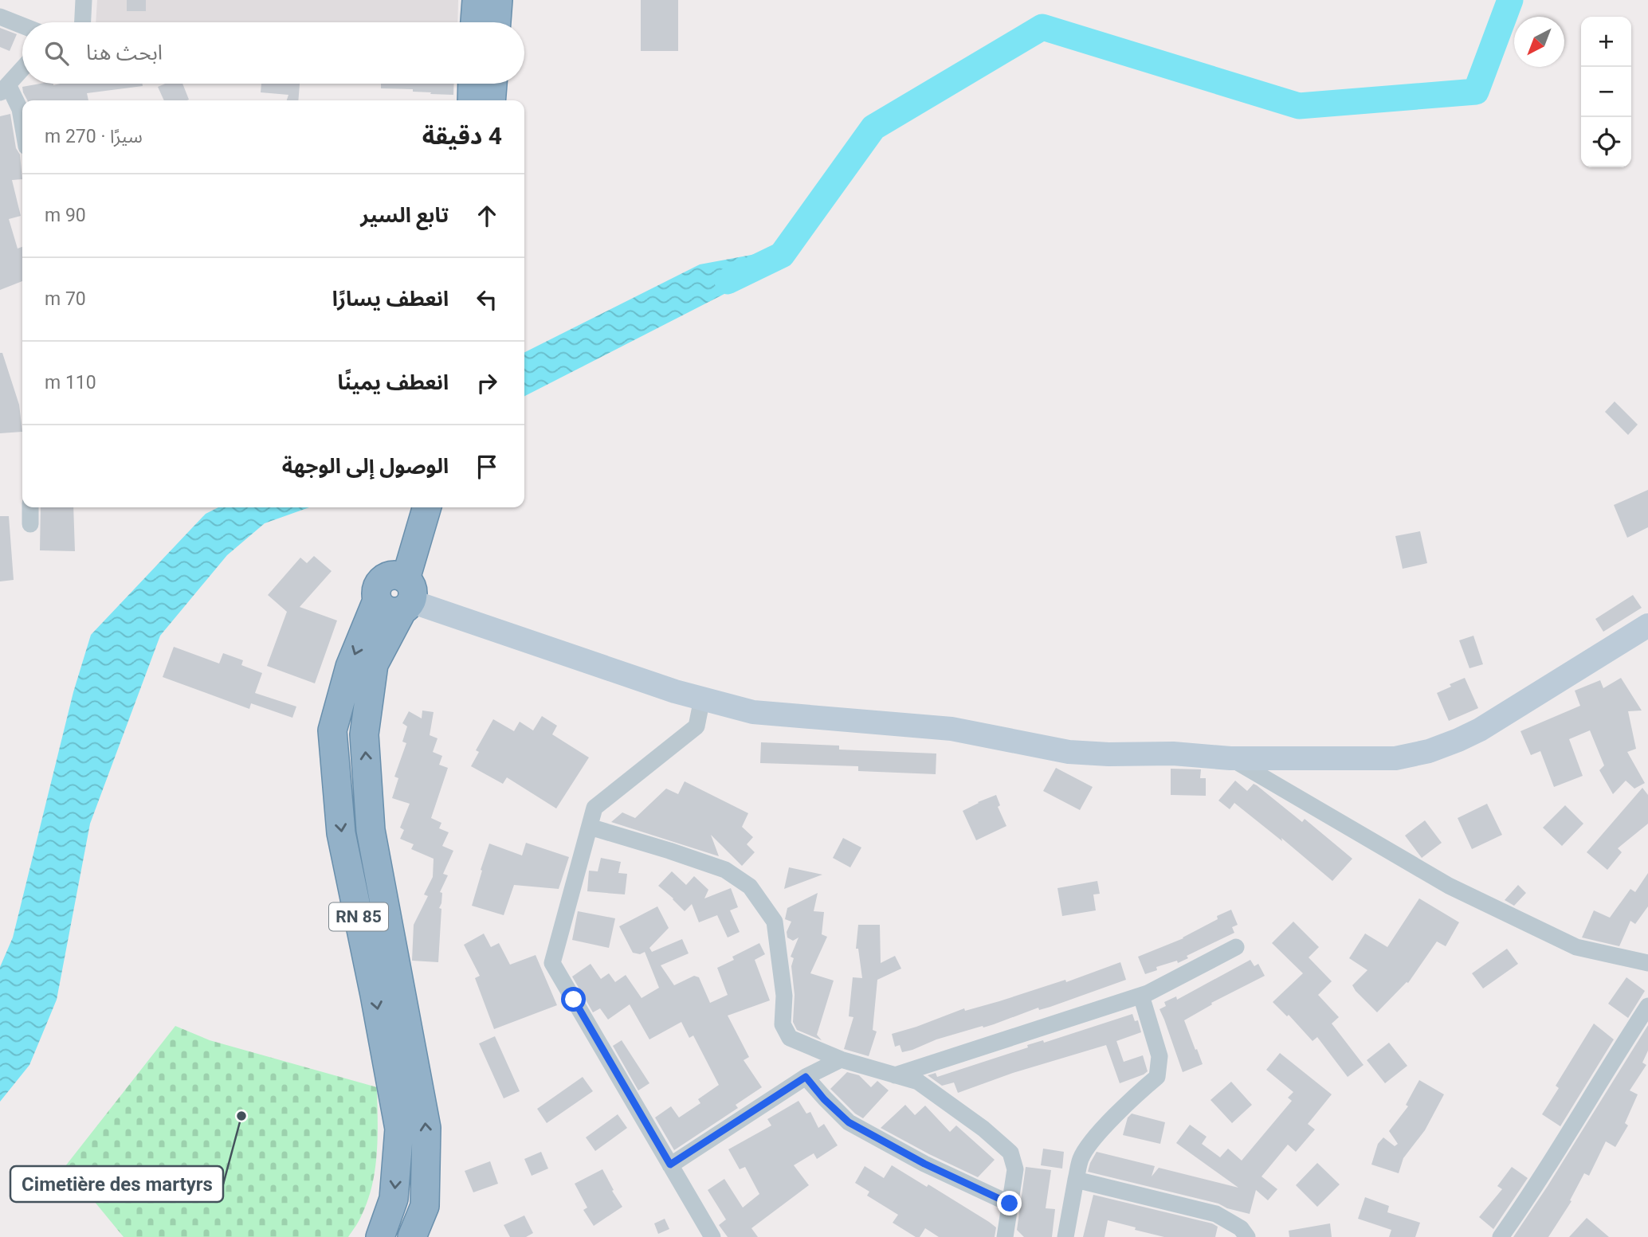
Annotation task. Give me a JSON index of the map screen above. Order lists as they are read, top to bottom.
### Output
{
  "streets": {
    "highway": ["RN 85"]
  },
  "places": ["Cimetière des martyrs"],
  "north": "bottom left",
  "page": {
    "map_buttons": ["+", "−"],
    "search": "ابحث هنا",
    "heading": ["4 دقيقة", "سيرًا · 270 m"],
    "list": [
      ["تابع السير", "90 m"],
      ["انعطف يسارًا", "70 m"],
      ["انعطف يمينًا", "110 m"],
      "الوصول إلى الوجهة"
    ]
  }
}
